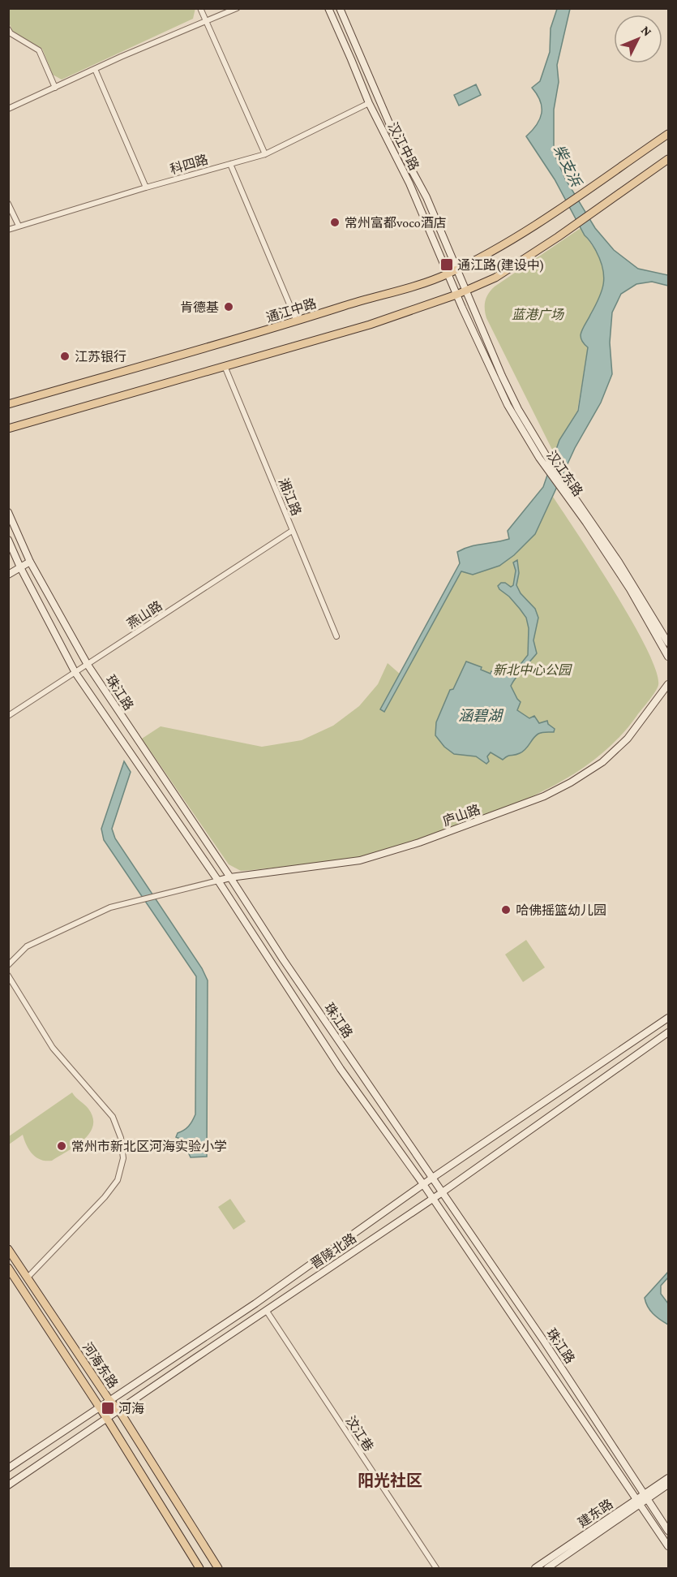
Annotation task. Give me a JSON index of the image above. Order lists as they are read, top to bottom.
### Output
{
  "streets": {
    "main road": ["通江中路", "河海东路"],
    "street": [
      "汉江中路",
      "科四路",
      "汉江东路",
      "湘江路",
      "燕山路",
      "珠江路",
      "庐山路",
      "晋陵北路",
      "汶江巷",
      "建东路"
    ]
  },
  "crossings": [
    ["汉江中路", "科四路"],
    ["汉江中路", "通江中路"],
    ["汉江中路", "汉江东路"],
    ["湘江路", "燕山路"],
    ["燕山路", "珠江路"],
    ["珠江路", "庐山路"],
    ["珠江路", "晋陵北路"],
    ["珠江路", "建东路"],
    ["晋陵北路", "河海东路"],
    ["晋陵北路", "汶江巷"]
  ],
  "districts": ["阳光社区"],
  "water": ["柴支浜", "涵碧湖"],
  "parks": ["蓝港广场", "新北中心公园"],
  "places": {
    "other": [
      "常州富都voco酒店",
      "肯德基",
      "江苏银行",
      "哈佛摇篮幼儿园",
      "常州市新北区河海实验小学"
    ],
    "transit": ["通江路(建设中)", "河海"]
  },
  "north": "top right"
}
